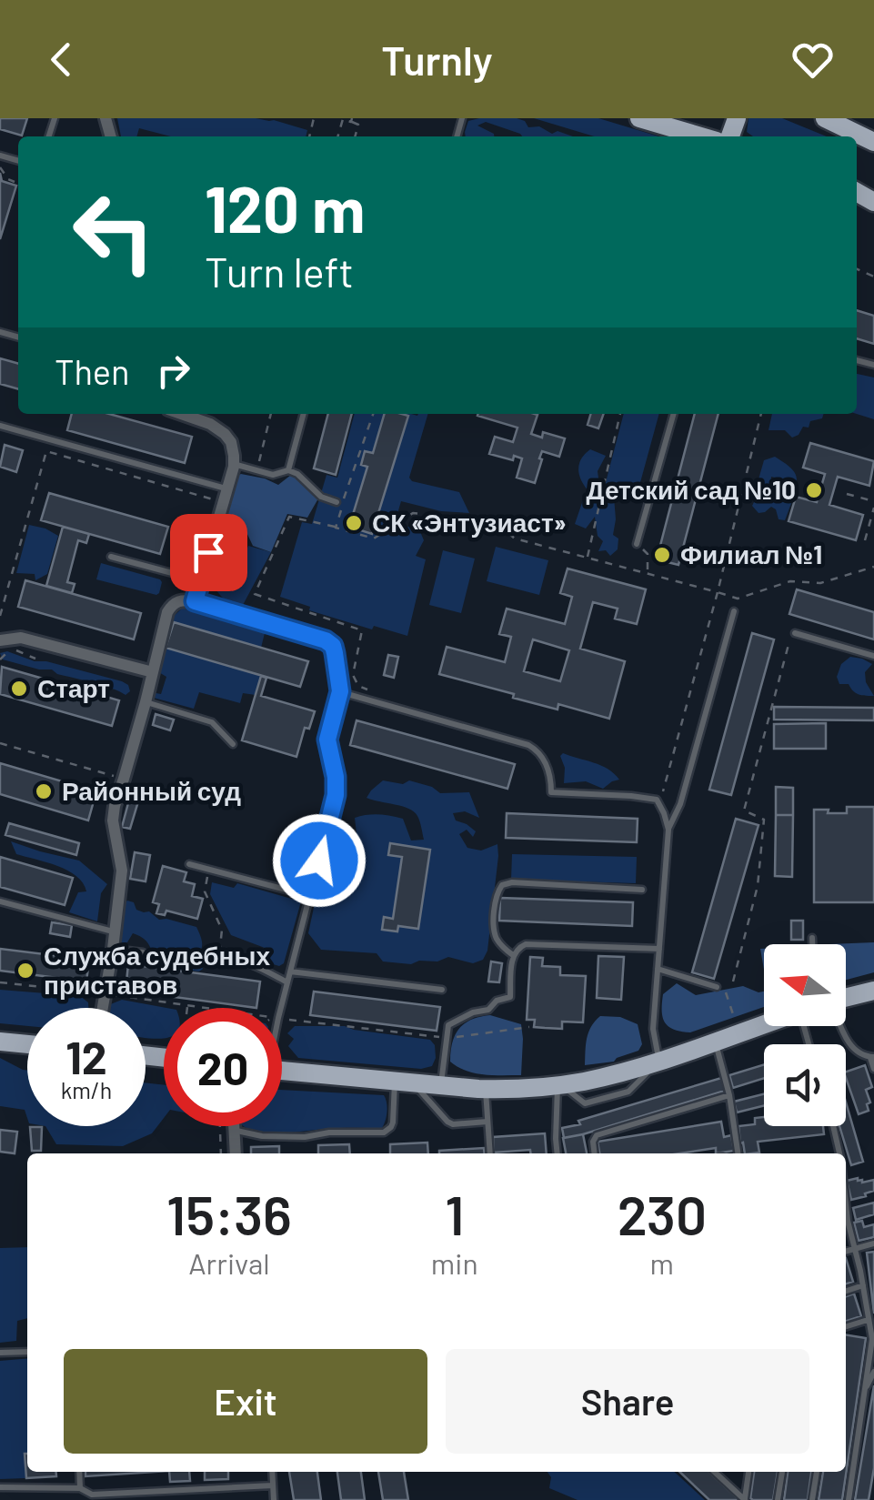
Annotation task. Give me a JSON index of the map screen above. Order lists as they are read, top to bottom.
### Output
{
  "places": [
    "Детский сад №10",
    "СК «Энтузиаст»",
    "Филиал №1",
    "Старт",
    "Районный суд",
    "Служба судебных приставов"
  ],
  "north": "left",
  "page": {
    "header": "Turnly",
    "turn": ["120 m", "Turn left"],
    "then": "Then",
    "speed": "12 km/h",
    "limit": "20",
    "eta": [
      "15:36",
      "Arrival",
      "1",
      "min",
      "230",
      "m"
    ],
    "buttons": ["Exit", "Share"]
  }
}
